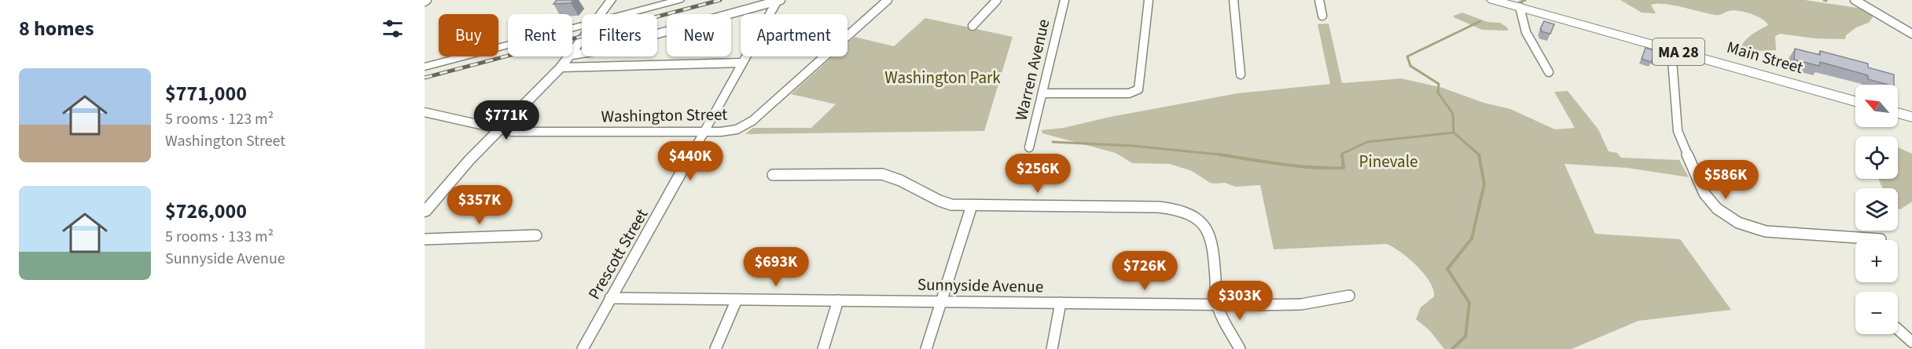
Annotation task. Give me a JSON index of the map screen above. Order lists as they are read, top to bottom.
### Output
{
  "streets": {
    "main road": ["MA 28", "Main Street"],
    "street": [
      "Warren Avenue",
      "Washington Street",
      "Prescott Street",
      "Sunnyside Avenue"
    ]
  },
  "crossings": [
    ["Washington Street", "Prescott Street"],
    ["Prescott Street", "Sunnyside Avenue"]
  ],
  "parks": ["Washington Park", "Pinevale"],
  "north": "top left",
  "page": {
    "heading": "8 homes",
    "chip": [
      "Buy",
      "Rent",
      "Filters",
      "New",
      "Apartment"
    ],
    "list": [
      {
        "name": "$771,000",
        "note": "5 rooms · 123 m² · Washington Street"
      },
      {
        "name": "$726,000",
        "note": "5 rooms · 133 m² · Sunnyside Avenue"
      }
    ],
    "map_buttons": ["+", "−"],
    "price": [
      "$771K",
      "$440K",
      "$256K",
      "$586K",
      "$357K",
      "$693K",
      "$726K",
      "$303K"
    ]
  }
}
